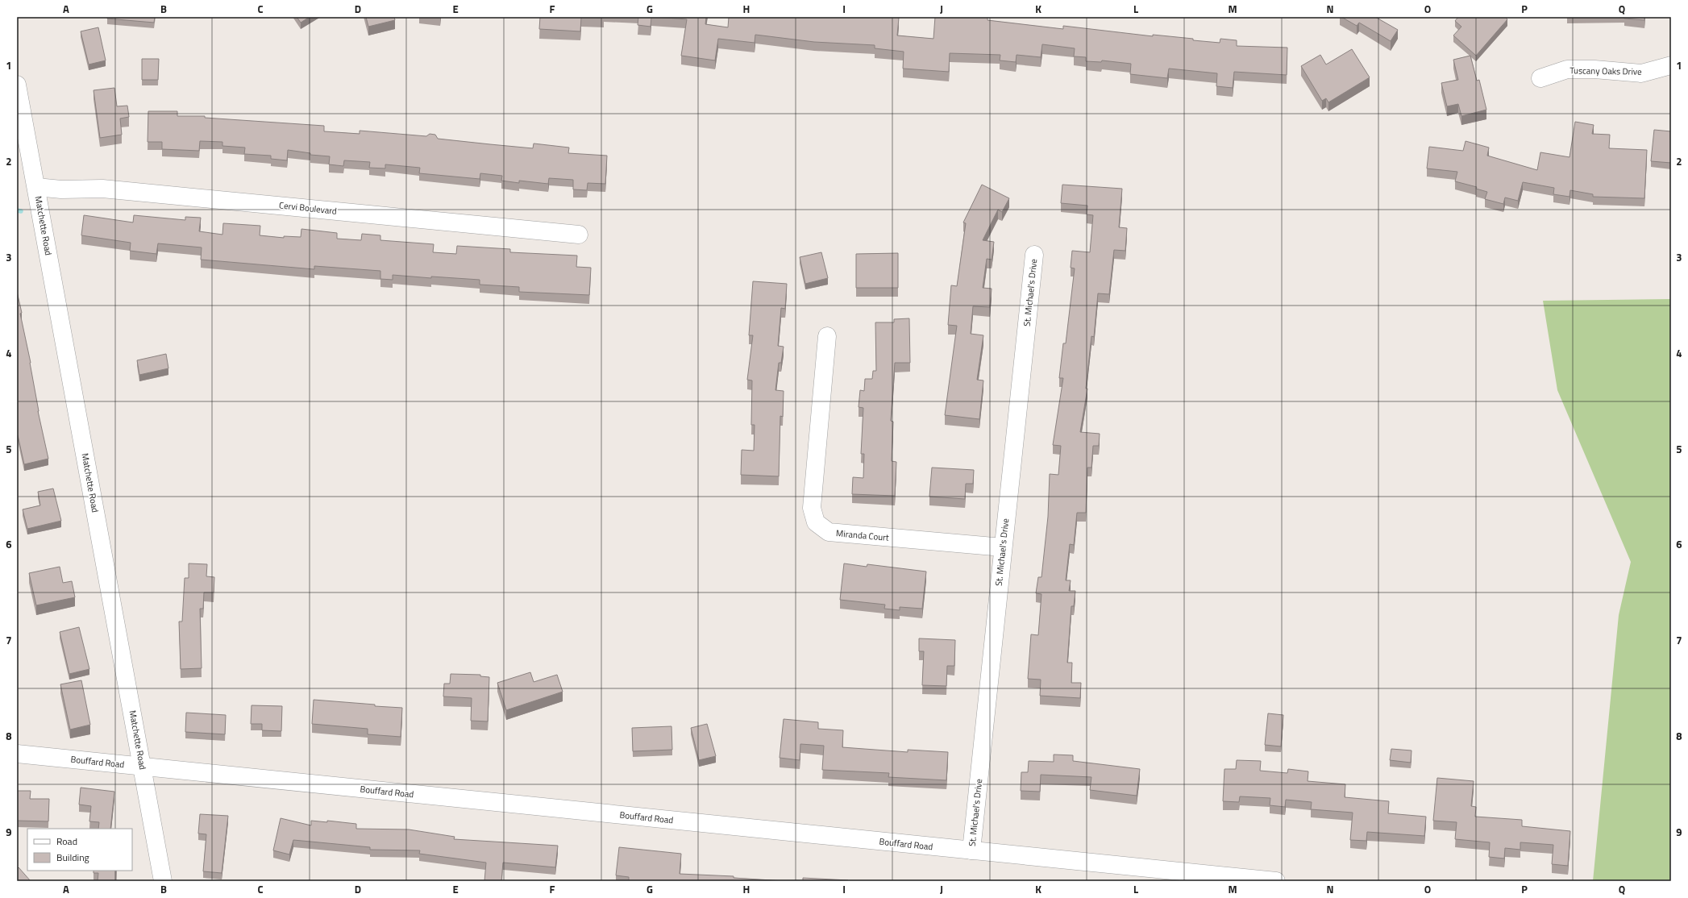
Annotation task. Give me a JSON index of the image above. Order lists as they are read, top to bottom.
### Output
{
  "streets": {
    "street": [
      "Tuscany Oaks Drive",
      "Cervi Boulevard",
      "Matchette Road",
      "St. Michael's Drive",
      "Miranda Court",
      "Bouffard Road"
    ]
  },
  "crossings": [
    ["Cervi Boulevard", "Matchette Road"],
    ["Matchette Road", "Bouffard Road"],
    ["St. Michael's Drive", "Miranda Court"],
    ["St. Michael's Drive", "Bouffard Road"]
  ],
  "legend": ["Road", "Building"],
  "grid": {
    "columns": [
      "A",
      "B",
      "C",
      "D",
      "E",
      "F",
      "G",
      "H",
      "I",
      "J",
      "K",
      "L",
      "M",
      "N",
      "O",
      "P",
      "Q"
    ],
    "rows": [
      "1",
      "2",
      "3",
      "4",
      "5",
      "6",
      "7",
      "8",
      "9"
    ]
  }
}
